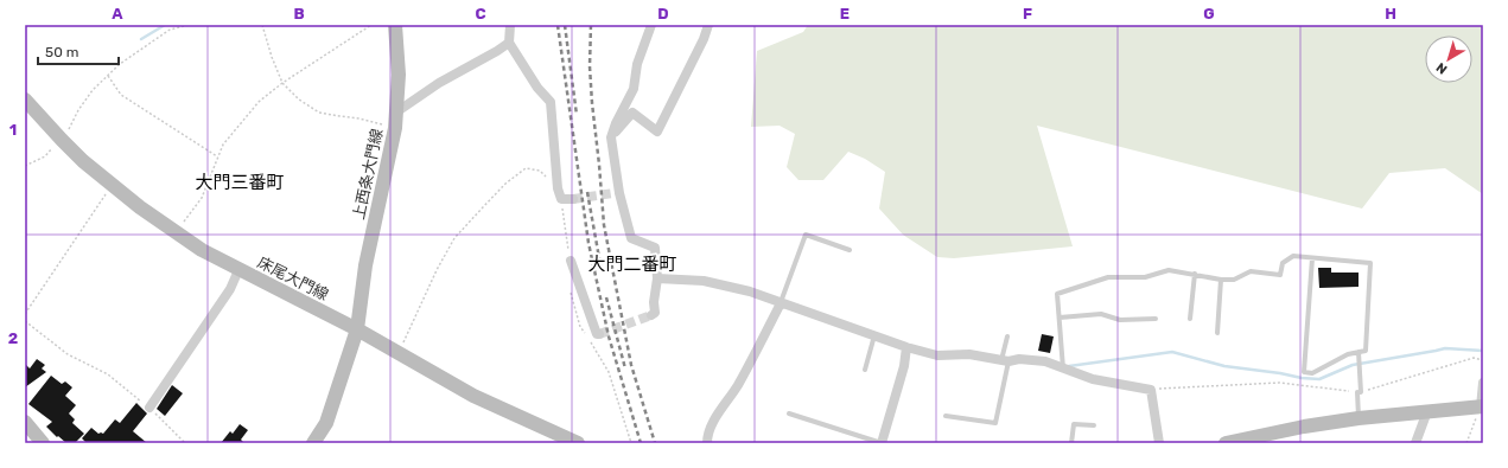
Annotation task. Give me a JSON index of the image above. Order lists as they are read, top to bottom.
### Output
{
  "streets": {
    "main road": ["上西条大門線", "床尾大門線"]
  },
  "crossings": [
    ["上西条大門線", "床尾大門線"]
  ],
  "districts": ["大門三番町", "大門二番町"],
  "scale_bar": "50 m",
  "north": "bottom left",
  "grid": {
    "columns": [
      "A",
      "B",
      "C",
      "D",
      "E",
      "F",
      "G",
      "H"
    ],
    "rows": ["1", "2"]
  }
}
